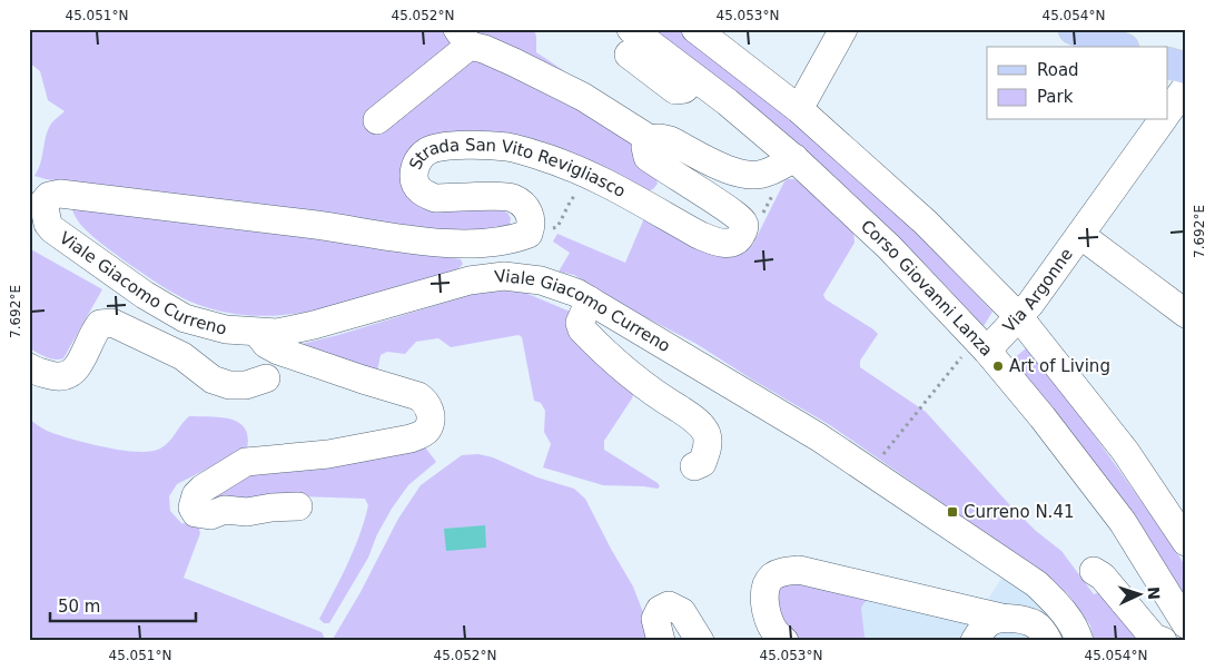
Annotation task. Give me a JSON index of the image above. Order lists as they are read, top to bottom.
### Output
{
  "streets": {
    "street": [
      "Strada San Vito Revigliasco",
      "Viale Giacomo Curreno",
      "Corso Giovanni Lanza",
      "Via Argonne"
    ]
  },
  "crossings": [
    ["Corso Giovanni Lanza", "Via Argonne"]
  ],
  "places": {
    "other": ["Art of Living"],
    "transit": ["Curreno N.41"]
  },
  "legend": ["Road", "Park"],
  "scale_bar": "50 m",
  "north": "right",
  "coordinates": [
    "45.051°N",
    "45.052°N",
    "45.053°N",
    "45.054°N",
    "7.692°E"
  ]
}
